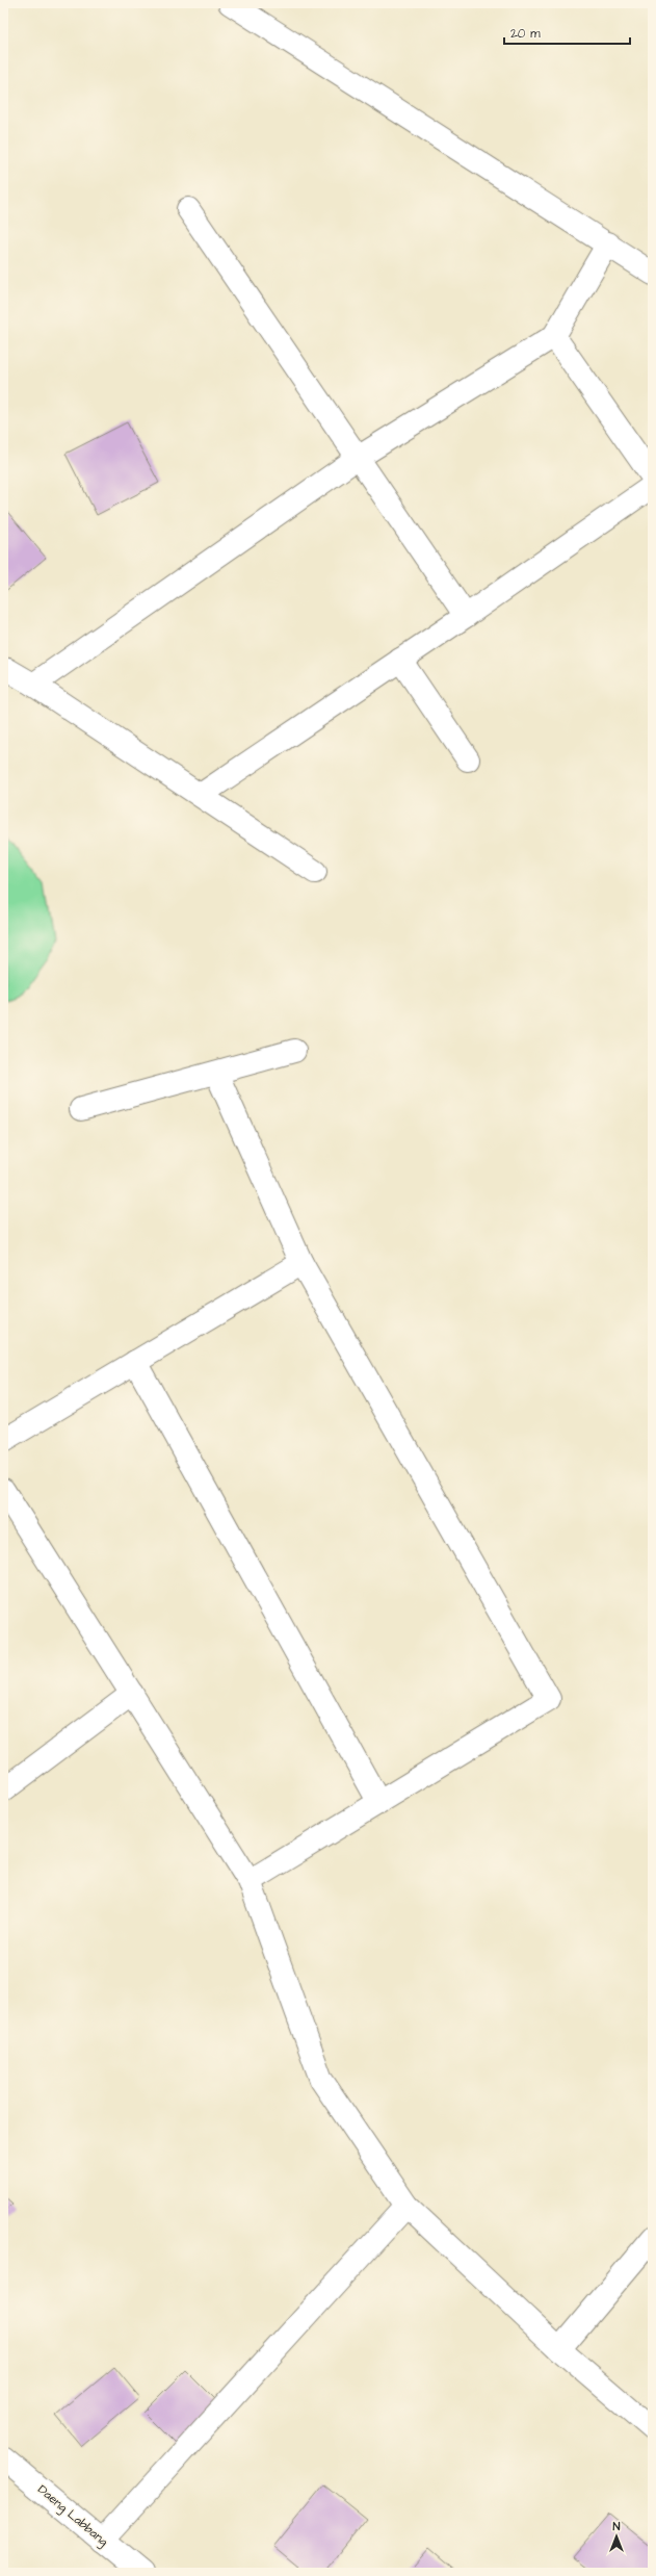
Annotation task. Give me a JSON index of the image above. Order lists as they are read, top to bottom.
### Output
{
  "streets": {
    "street": ["Daeng Labbang"]
  },
  "scale_bar": "20 m",
  "north": "top"
}
